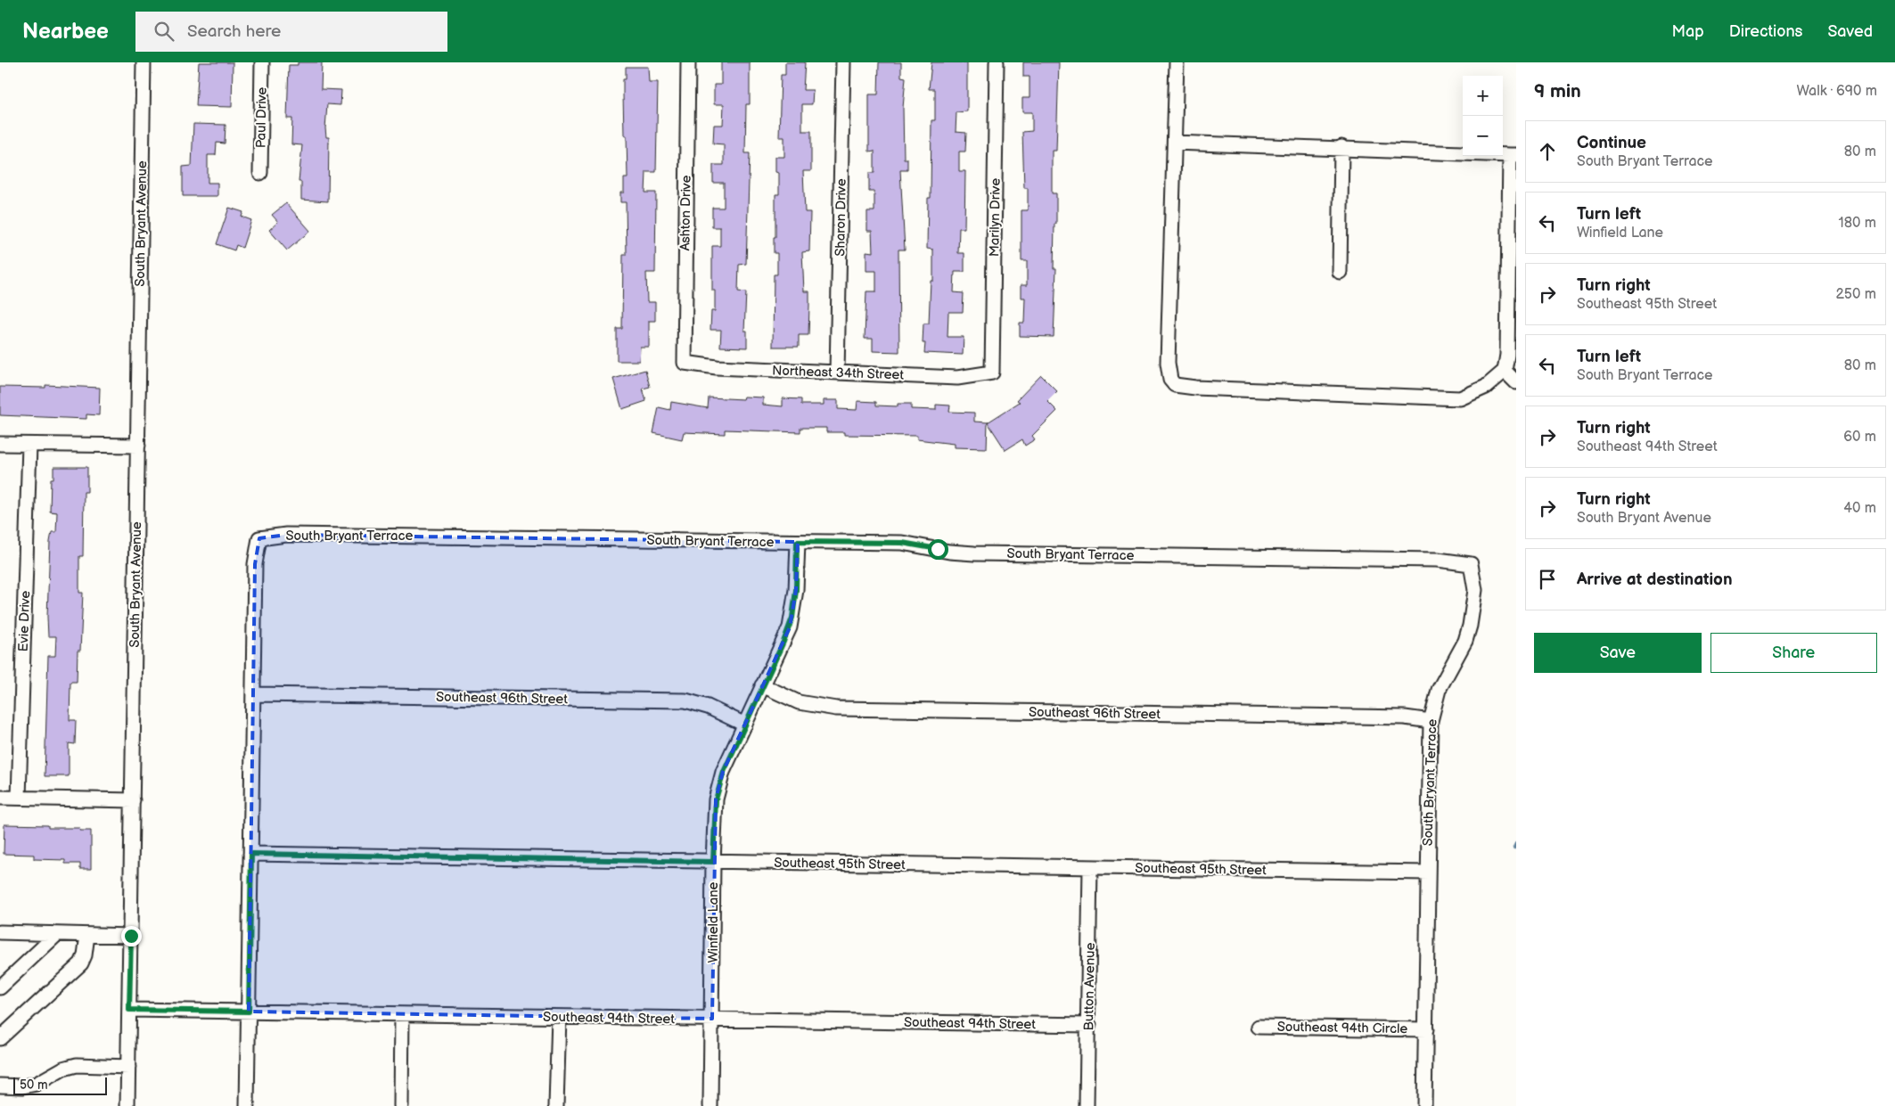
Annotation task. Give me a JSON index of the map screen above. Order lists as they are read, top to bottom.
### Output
{
  "streets": {
    "street": [
      "Paul Drive",
      "Ashton Drive",
      "Sharon Drive",
      "Marilyn Drive",
      "South Bryant Avenue",
      "Northeast 34th Street",
      "South Bryant Terrace",
      "Evie Drive",
      "Southeast 96th Street",
      "Southeast 95th Street",
      "Winfield Lane",
      "Button Avenue",
      "Southeast 94th Street",
      "Southeast 94th Circle"
    ]
  },
  "crossings": [
    ["Ashton Drive", "Northeast 34th Street"],
    ["Sharon Drive", "Northeast 34th Street"],
    ["Marilyn Drive", "Northeast 34th Street"],
    ["South Bryant Avenue", "Southeast 94th Street"],
    ["South Bryant Terrace", "Southeast 96th Street"],
    ["South Bryant Terrace", "Southeast 95th Street"],
    ["South Bryant Terrace", "Winfield Lane"],
    ["South Bryant Terrace", "Southeast 94th Street"],
    ["South Bryant Terrace", "Southeast 94th Circle"],
    ["Southeast 96th Street", "Winfield Lane"],
    ["Southeast 95th Street", "Winfield Lane"],
    ["Southeast 95th Street", "Button Avenue"],
    ["Winfield Lane", "Southeast 94th Street"],
    ["Button Avenue", "Southeast 94th Street"]
  ],
  "scale_bar": "50 m",
  "page": {
    "header": "Nearbee",
    "search": "Search here",
    "nav": ["Map", "Directions", "Saved"],
    "heading": ["9 min", "Walk · 690 m"],
    "map_buttons": ["+", "−"],
    "list": [
      ["Continue", "South Bryant Terrace", "80 m"],
      ["Turn left", "Winfield Lane", "180 m"],
      ["Turn right", "Southeast 95th Street", "250 m"],
      ["Turn left", "South Bryant Terrace", "80 m"],
      ["Turn right", "Southeast 94th Street", "60 m"],
      ["Turn right", "South Bryant Avenue", "40 m"],
      "Arrive at destination"
    ],
    "buttons": ["Save", "Share"],
    "scale": "50 m"
  }
}
